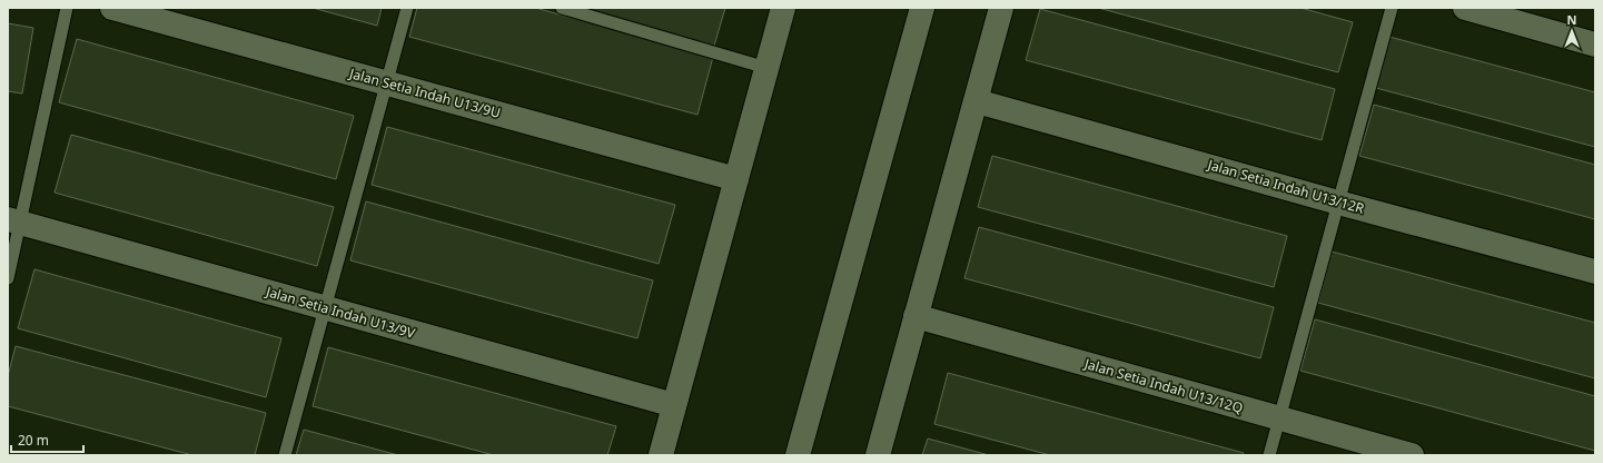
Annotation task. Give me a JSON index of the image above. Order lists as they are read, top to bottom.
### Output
{
  "streets": {
    "street": [
      "Jalan Setia Indah U13/9U",
      "Jalan Setia Indah U13/12R",
      "Jalan Setia Indah U13/9V",
      "Jalan Setia Indah U13/12Q"
    ]
  },
  "scale_bar": "20 m",
  "north": "top"
}
